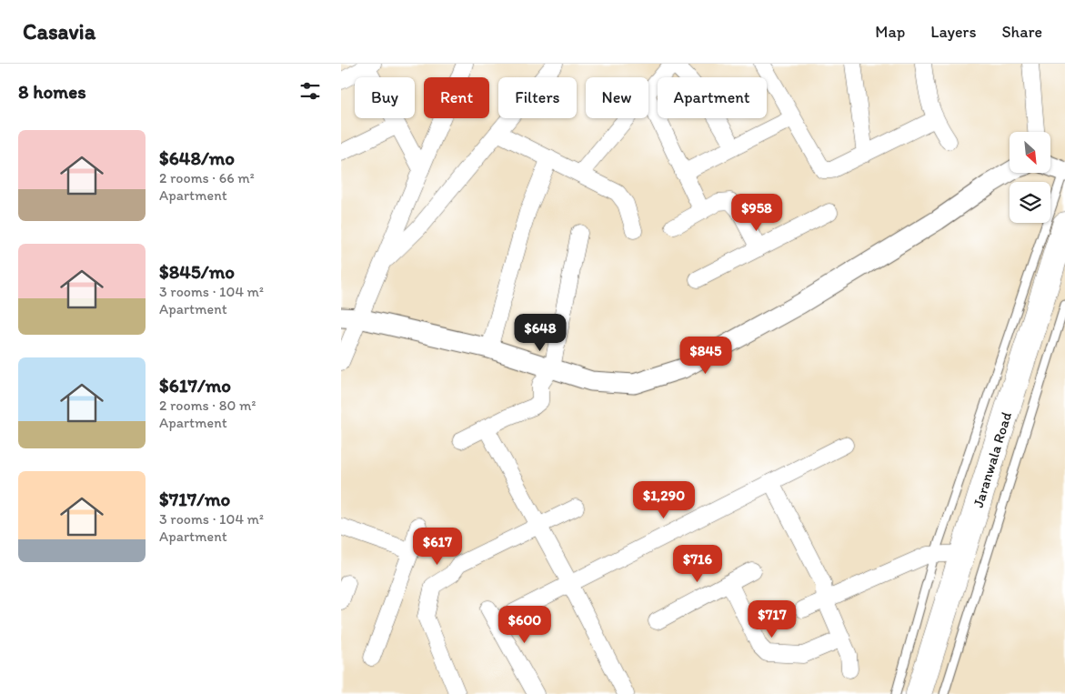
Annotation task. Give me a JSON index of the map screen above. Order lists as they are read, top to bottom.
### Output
{
  "streets": {
    "main road": ["Jaranwala Road"]
  },
  "north": "bottom right",
  "page": {
    "header": "Casavia",
    "nav": ["Map", "Layers", "Share"],
    "heading": "8 homes",
    "chip": [
      "Buy",
      "Rent",
      "Filters",
      "New",
      "Apartment"
    ],
    "list": [
      {
        "name": "$648/mo",
        "note": "2 rooms · 66 m² · Apartment"
      },
      {
        "name": "$845/mo",
        "note": "3 rooms · 104 m² · Apartment"
      },
      {
        "name": "$617/mo",
        "note": "2 rooms · 80 m² · Apartment"
      },
      {
        "name": "$717/mo",
        "note": "3 rooms · 104 m² · Apartment"
      }
    ],
    "price": [
      "$958",
      "$648",
      "$845",
      "$1,290",
      "$617",
      "$716",
      "$717",
      "$600"
    ]
  }
}
